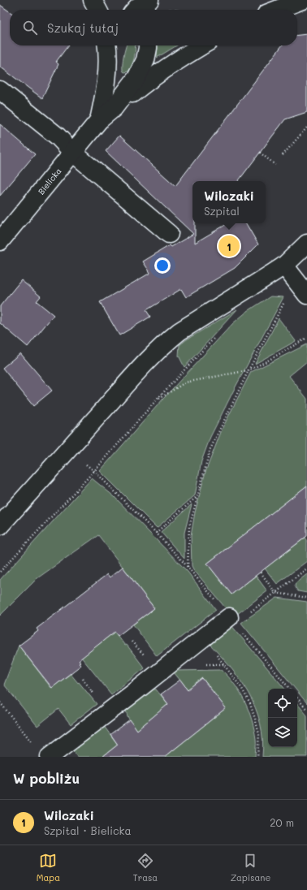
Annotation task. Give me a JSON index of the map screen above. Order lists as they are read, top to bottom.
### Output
{
  "streets": {
    "street": ["Bielicka"]
  },
  "page": {
    "search": "Szukaj tutaj",
    "popup": ["Wilczaki", "Szpital"],
    "pins": "1",
    "heading": "W pobliżu",
    "list": [
      {
        "mark": "1",
        "name": "Wilczaki",
        "note": "Szpital · Bielicka",
        "value": "20 m"
      }
    ],
    "nav": ["Mapa", "Trasa", "Zapisane"]
  }
}
